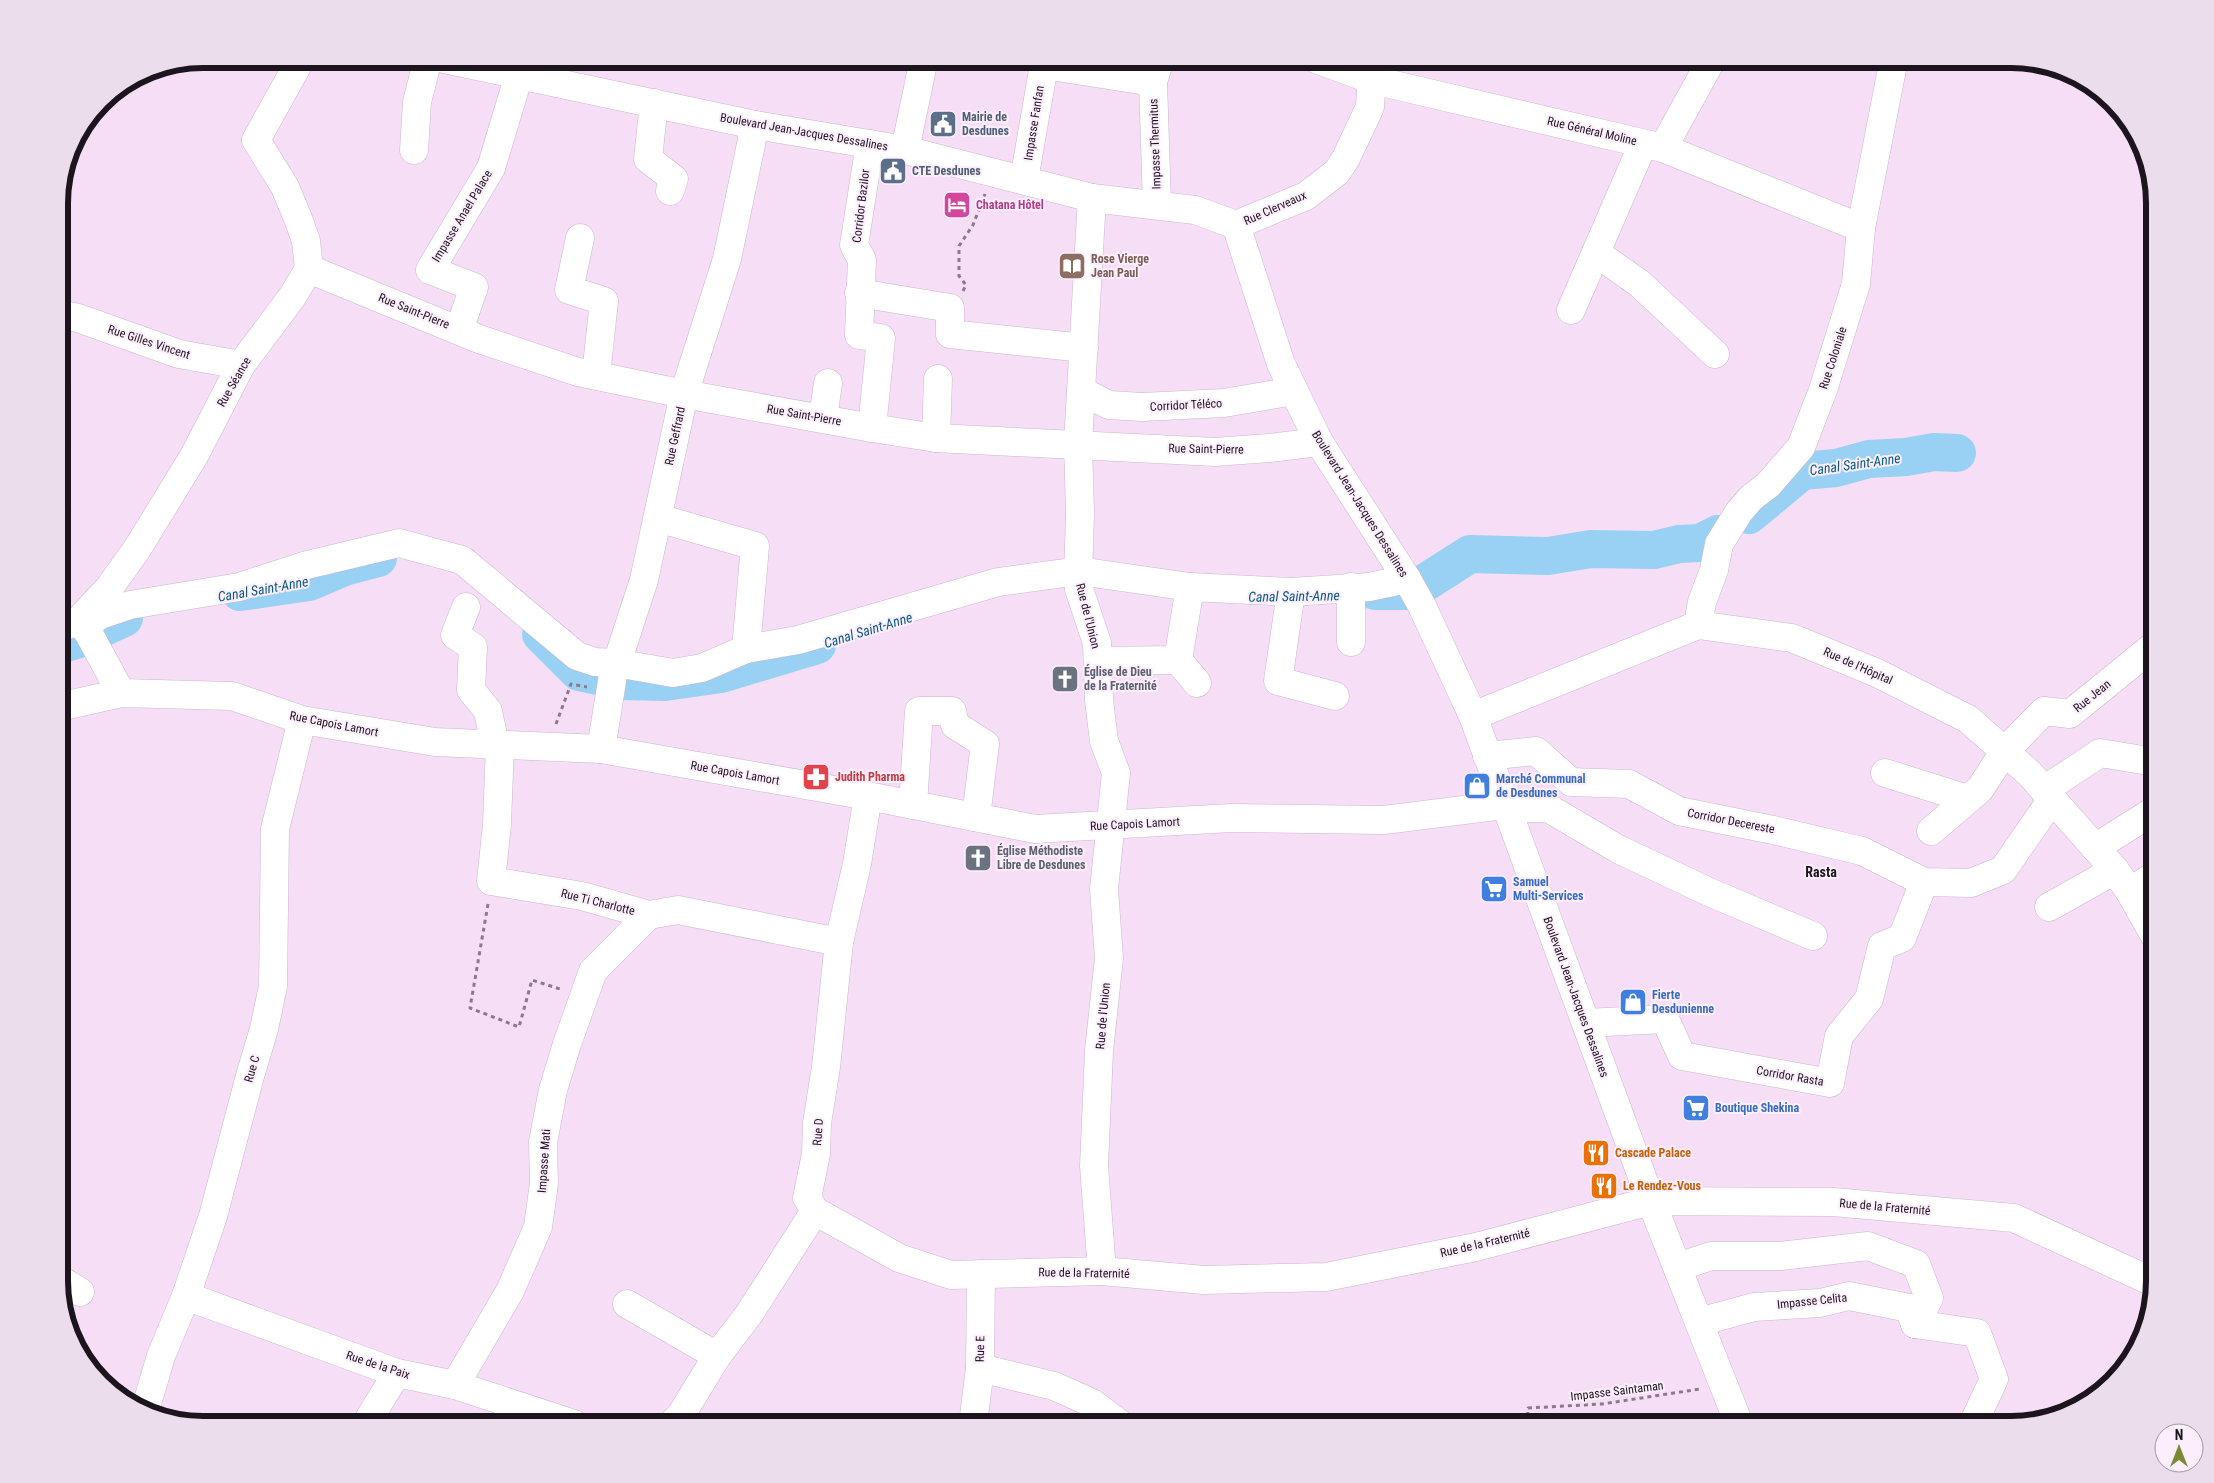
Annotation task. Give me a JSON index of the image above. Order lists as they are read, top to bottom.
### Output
{
  "streets": {
    "street": [
      "Impasse Fanfan",
      "Rue Général Moline",
      "Boulevard Jean-Jacques Dessalines",
      "Impasse Thermitus",
      "Corridor Bazilor",
      "Rue Clerveaux",
      "Impasse Anael Palace",
      "Rue Saint-Pierre",
      "Rue Gilles Vincent",
      "Rue Coloniale",
      "Rue Séance",
      "Corridor Téléco",
      "Rue Geffrard",
      "Rue de l'Union",
      "Rue de l'Hôpital",
      "Rue Jean",
      "Rue Capois Lamort",
      "Corridor Decereste",
      "Rue Ti Charlotte",
      "Rue C",
      "Corridor Rasta",
      "Rue D",
      "Impasse Mati",
      "Rue de la Fraternité",
      "Impasse Celita",
      "Rue E",
      "Rue de la Paix"
    ],
    "path": ["Impasse Saintaman"]
  },
  "crossings": [
    ["Impasse Fanfan", "Boulevard Jean-Jacques Dessalines"],
    ["Rue Général Moline", "Rue Clerveaux"],
    ["Rue Général Moline", "Rue Coloniale"],
    ["Boulevard Jean-Jacques Dessalines", "Impasse Thermitus"],
    ["Boulevard Jean-Jacques Dessalines", "Corridor Bazilor"],
    ["Boulevard Jean-Jacques Dessalines", "Rue Clerveaux"],
    ["Boulevard Jean-Jacques Dessalines", "Impasse Anael Palace"],
    ["Boulevard Jean-Jacques Dessalines", "Rue Saint-Pierre"],
    ["Boulevard Jean-Jacques Dessalines", "Corridor Téléco"],
    ["Boulevard Jean-Jacques Dessalines", "Rue Geffrard"],
    ["Boulevard Jean-Jacques Dessalines", "Rue de l'Union"],
    ["Boulevard Jean-Jacques Dessalines", "Rue de l'Hôpital"],
    ["Boulevard Jean-Jacques Dessalines", "Rue Capois Lamort"],
    ["Boulevard Jean-Jacques Dessalines", "Corridor Decereste"],
    ["Boulevard Jean-Jacques Dessalines", "Corridor Rasta"],
    ["Boulevard Jean-Jacques Dessalines", "Rue de la Fraternité"],
    ["Boulevard Jean-Jacques Dessalines", "Impasse Celita"],
    ["Boulevard Jean-Jacques Dessalines", "Impasse Saintaman"],
    ["Corridor Bazilor", "Rue Saint-Pierre"],
    ["Impasse Anael Palace", "Rue Saint-Pierre"],
    ["Rue Saint-Pierre", "Rue Séance"],
    ["Rue Saint-Pierre", "Rue Geffrard"],
    ["Rue Saint-Pierre", "Rue de l'Union"],
    ["Rue Gilles Vincent", "Rue Séance"],
    ["Rue Coloniale", "Rue de l'Hôpital"],
    ["Corridor Téléco", "Rue de l'Union"],
    ["Rue Geffrard", "Rue Capois Lamort"],
    ["Rue de l'Union", "Rue Capois Lamort"],
    ["Rue de l'Union", "Rue de la Fraternité"],
    ["Rue de l'Hôpital", "Rue Jean"],
    ["Rue Capois Lamort", "Rue C"],
    ["Rue Capois Lamort", "Rue D"],
    ["Corridor Decereste", "Corridor Rasta"],
    ["Rue Ti Charlotte", "Rue D"],
    ["Rue Ti Charlotte", "Impasse Mati"],
    ["Rue C", "Rue de la Paix"],
    ["Rue D", "Rue de la Fraternité"],
    ["Impasse Mati", "Rue de la Paix"],
    ["Rue de la Fraternité", "Rue E"]
  ],
  "districts": ["Rasta"],
  "water": ["Canal Saint-Anne"],
  "places": {
    "public building": ["Mairie de Desdunes", "CTE Desdunes"],
    "hotel": ["Chatana Hôtel"],
    "library": ["Rose Vierge Jean Paul"],
    "church": ["Église de Dieu de la Fraternité", "Église Méthodiste Libre de Desdunes"],
    "pharmacy": ["Judith Pharma"],
    "shop": ["Marché Communal de Desdunes", "Fierte Desdunienne"],
    "supermarket": ["Samuel Multi-Services", "Boutique Shekina"],
    "restaurant": ["Cascade Palace", "Le Rendez-Vous"]
  },
  "north": "top"
}
